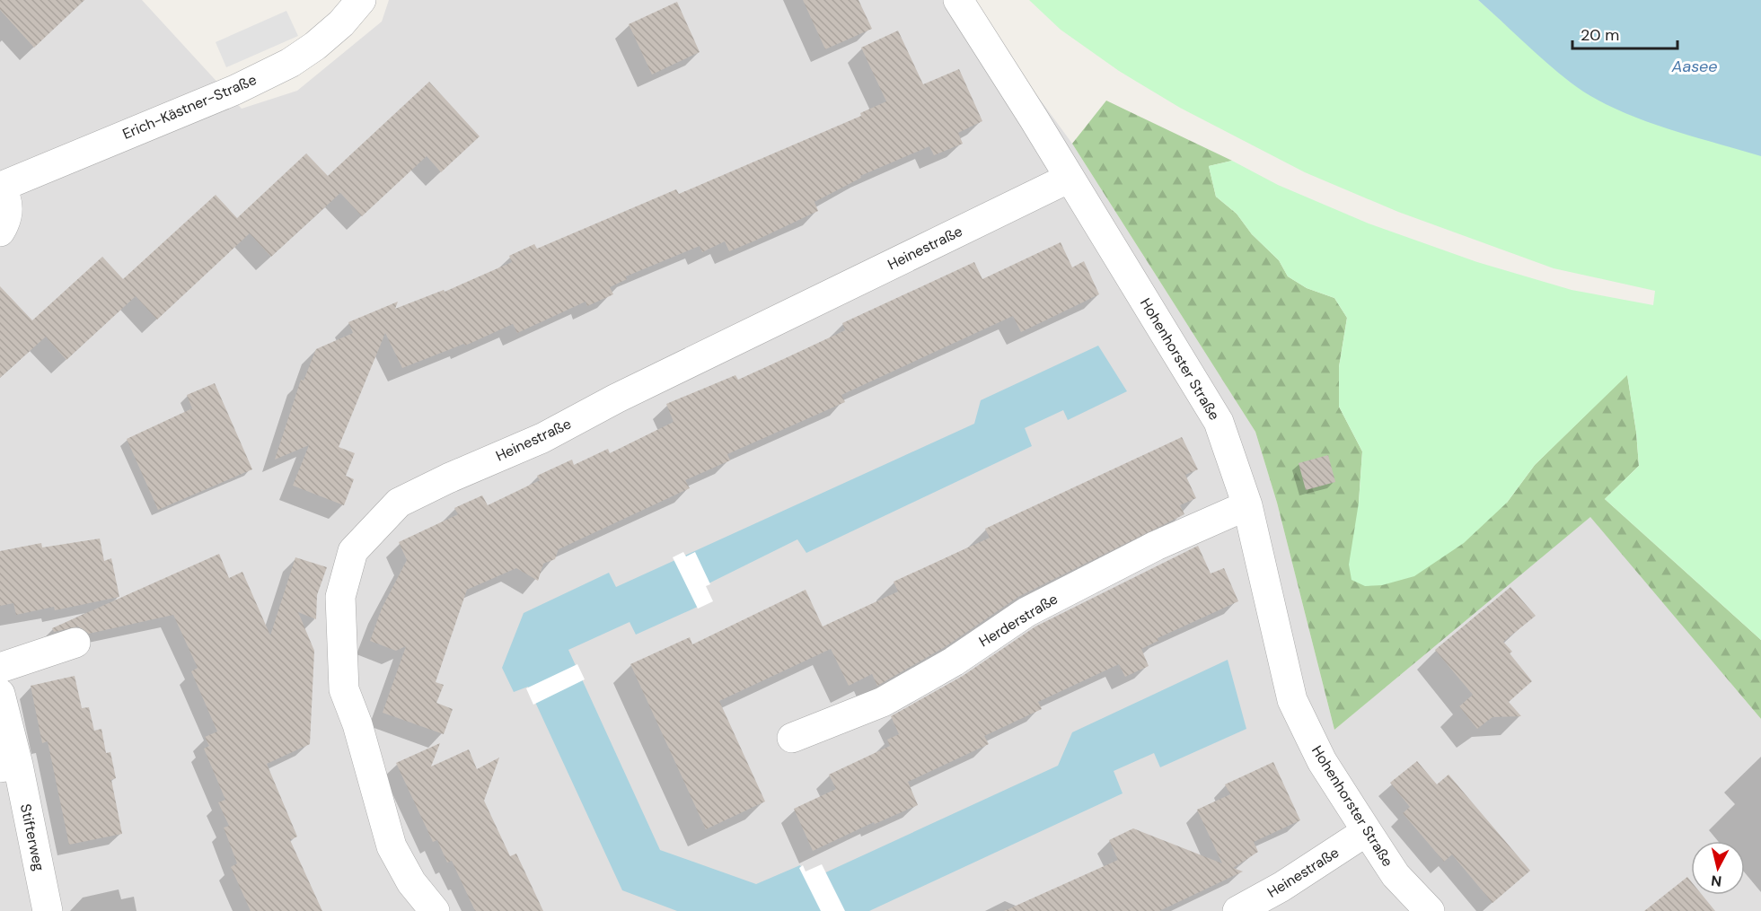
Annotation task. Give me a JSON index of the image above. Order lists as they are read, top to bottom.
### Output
{
  "streets": {
    "street": [
      "Erich-Kästner-Straße",
      "Heinestraße",
      "Hohenhorster Straße",
      "Herderstraße",
      "Stifterweg"
    ]
  },
  "crossings": [
    ["Heinestraße", "Hohenhorster Straße"],
    ["Hohenhorster Straße", "Herderstraße"]
  ],
  "water": ["Aasee"],
  "scale_bar": "20 m",
  "north": "bottom"
}
